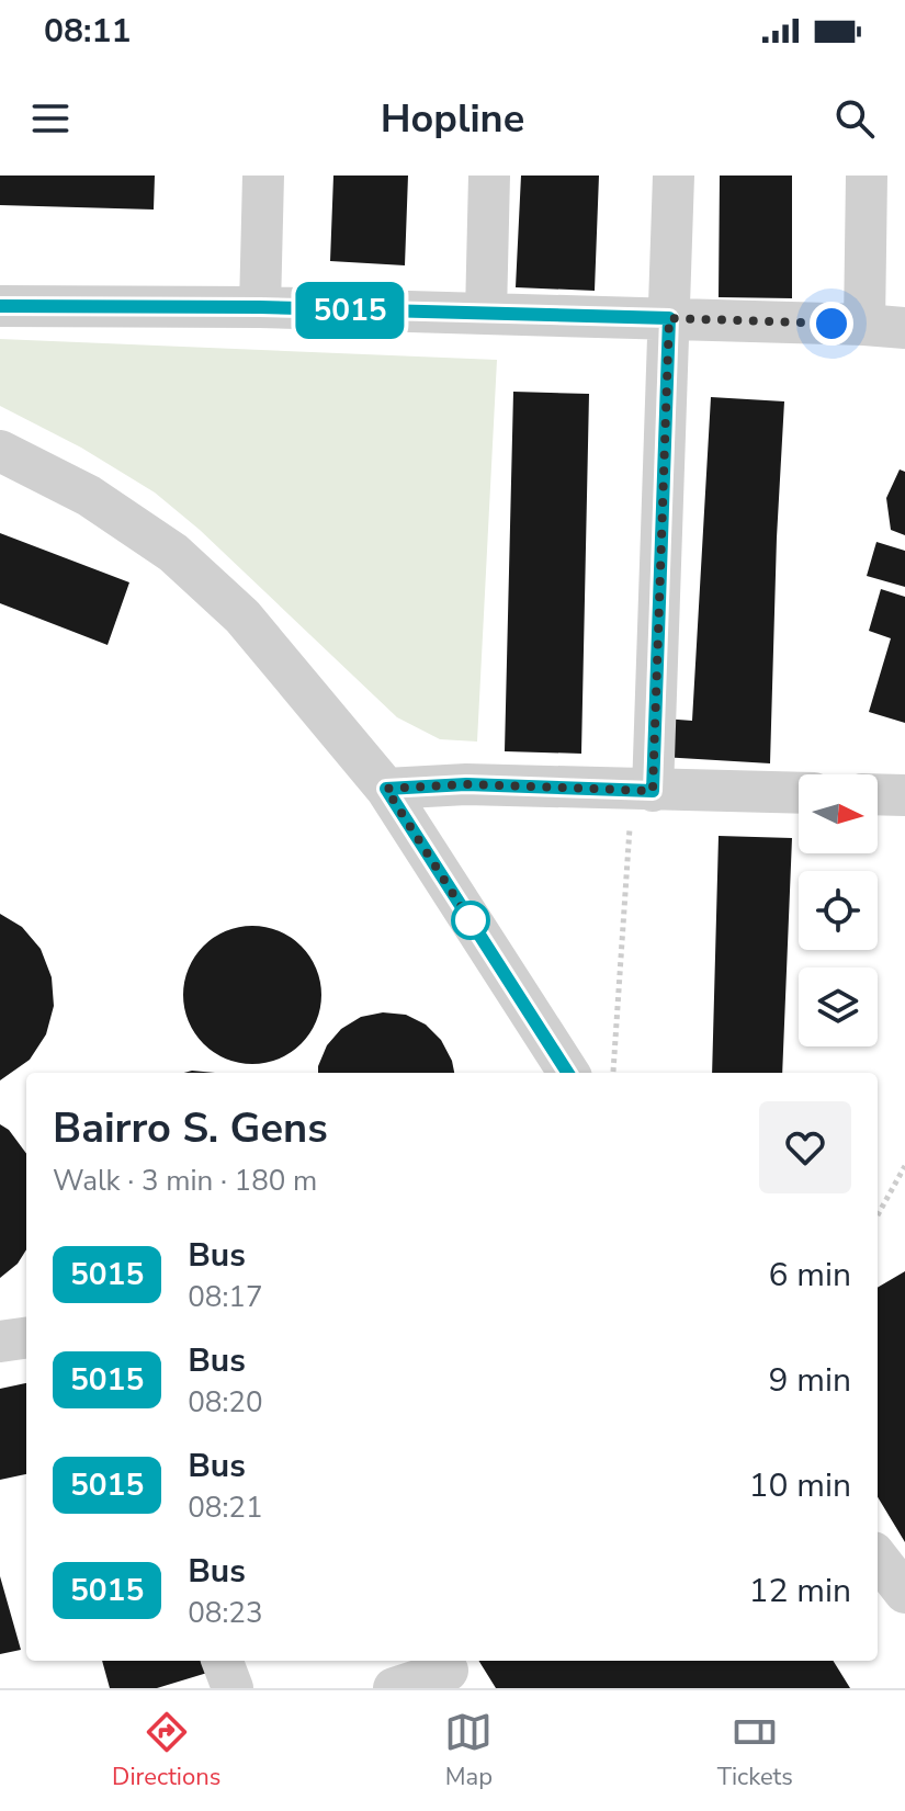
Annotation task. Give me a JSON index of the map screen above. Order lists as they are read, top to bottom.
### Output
{
  "lines": ["bus line 5015"],
  "north": "right",
  "page": {
    "status": "08:11",
    "header": "Hopline",
    "on_map": "5015",
    "heading": ["Bairro S. Gens", "Walk · 3 min · 180 m"],
    "list": [
      {
        "mark": "5015",
        "name": "Bus",
        "note": "08:17",
        "value": "6 min"
      },
      {
        "mark": "5015",
        "name": "Bus",
        "note": "08:20",
        "value": "9 min"
      },
      {
        "mark": "5015",
        "name": "Bus",
        "note": "08:21",
        "value": "10 min"
      },
      {
        "mark": "5015",
        "name": "Bus",
        "note": "08:23",
        "value": "12 min"
      }
    ],
    "tabs": ["Directions", "Map", "Tickets"]
  }
}
